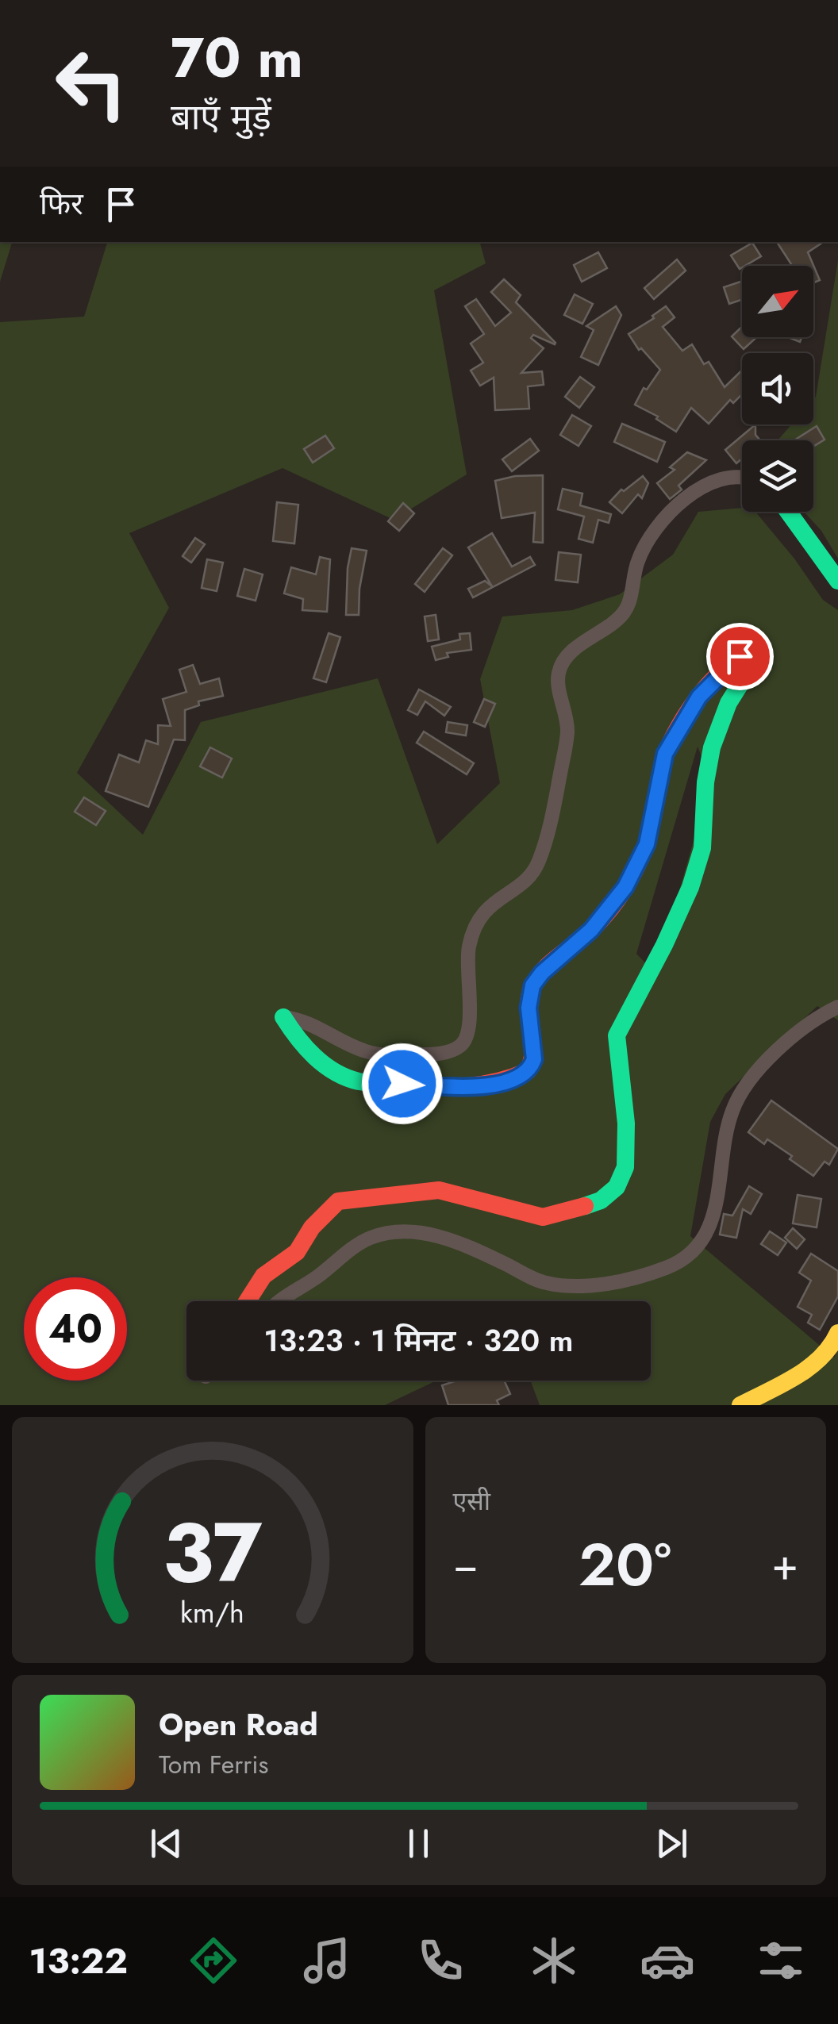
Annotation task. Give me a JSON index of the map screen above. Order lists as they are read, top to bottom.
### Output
{
  "north": "top right",
  "page": {
    "turn": ["70 m", "बाएँ मुड़ें"],
    "then": "फिर",
    "limit": "40",
    "trip": "13:23 · 1 मिनट · 320 m",
    "tile": "एसी",
    "heat": ["−", "20°", "+"],
    "song": ["Open Road", "Tom Ferris"],
    "tabs": "13:22",
    "gauge": ["37", "km/h"]
  }
}
